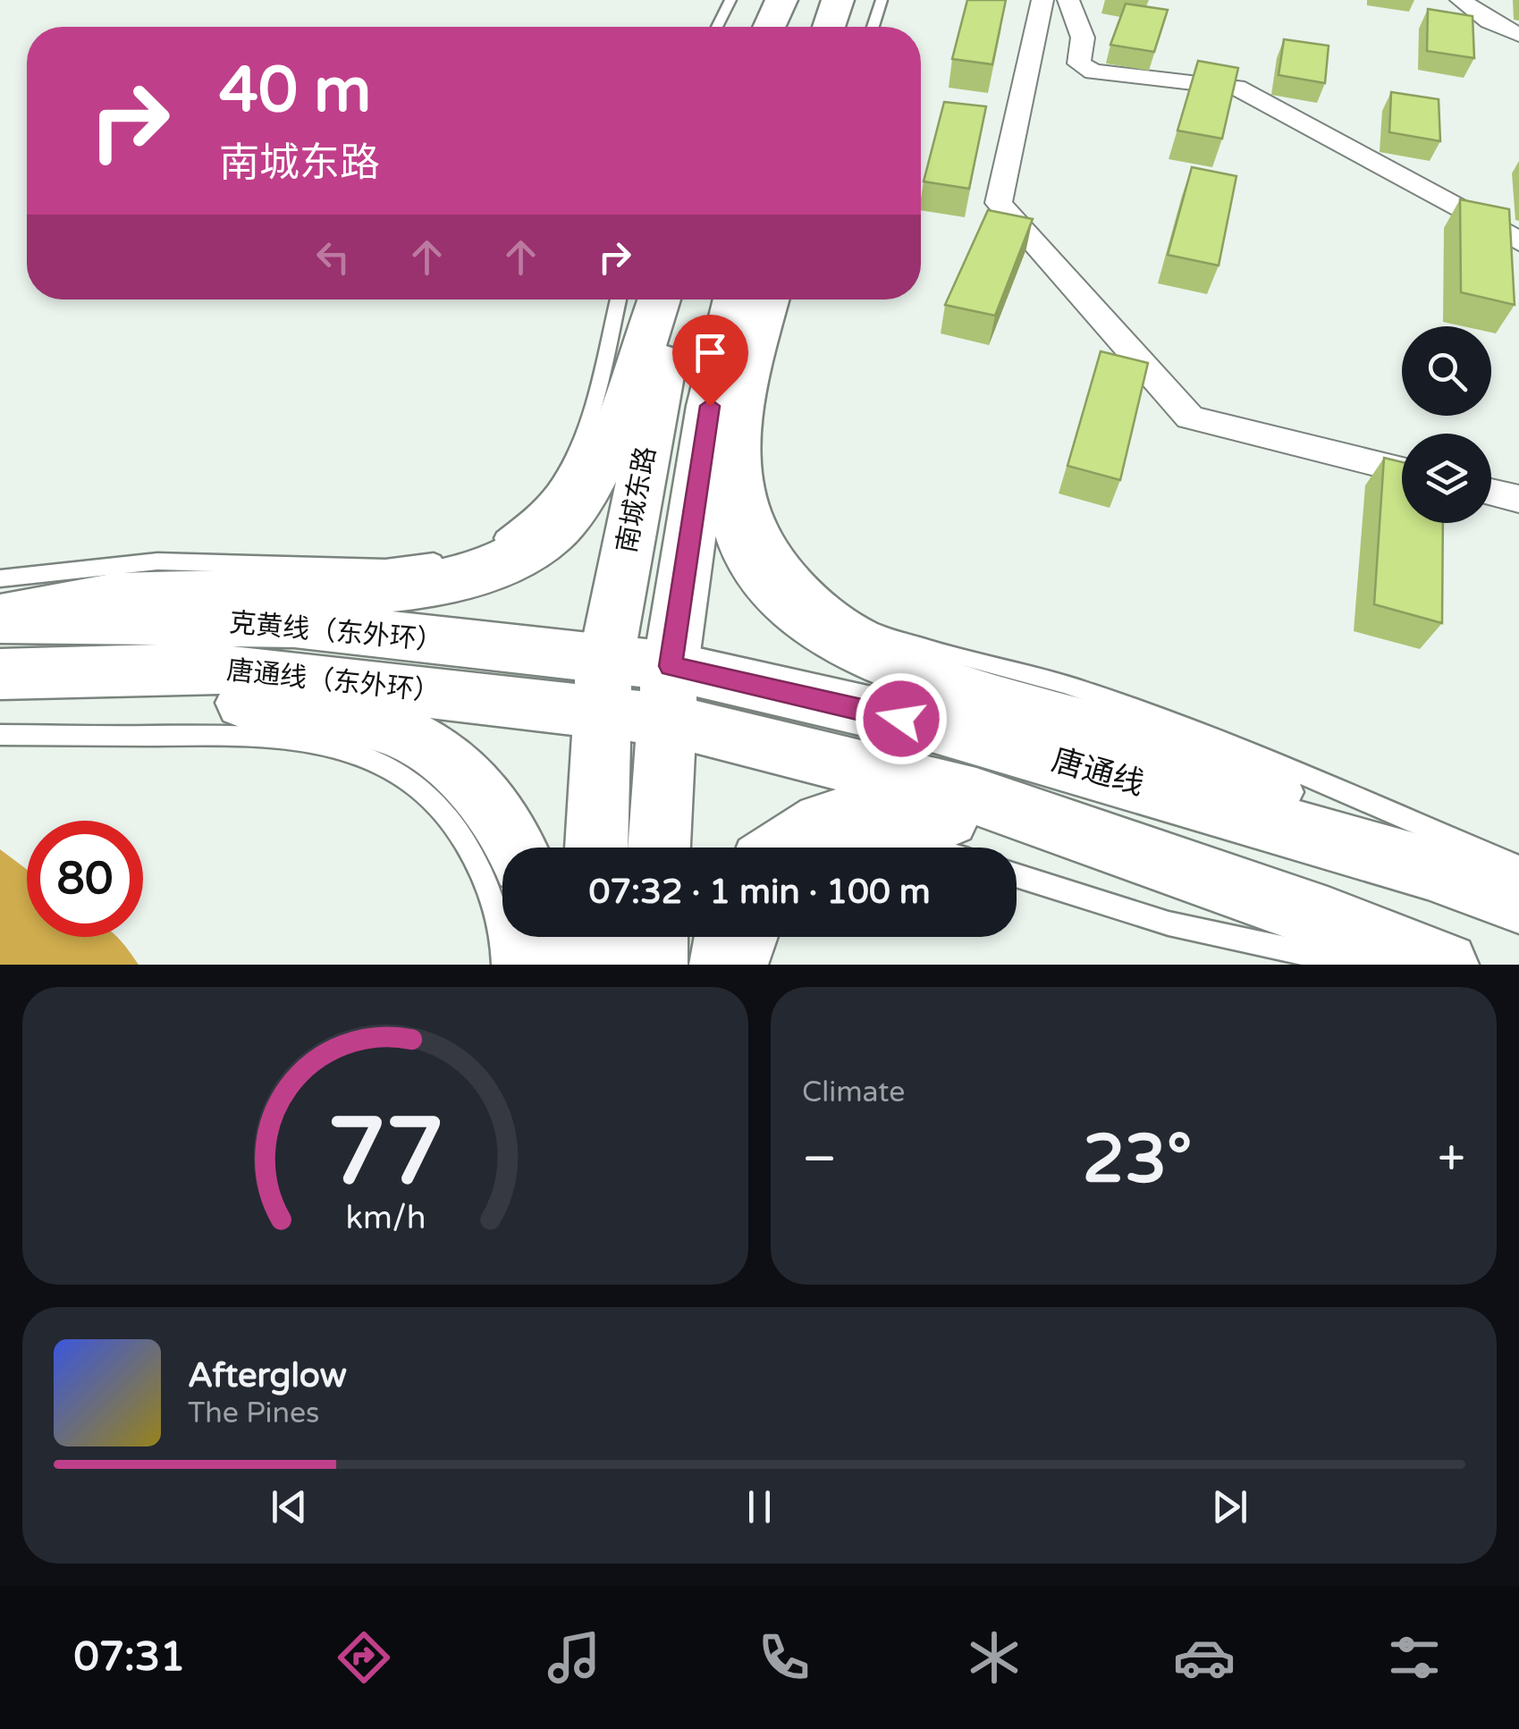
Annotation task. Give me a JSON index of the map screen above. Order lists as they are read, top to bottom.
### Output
{
  "streets": {
    "main road": [
      "南城东路",
      "克黄线（东外环）",
      "唐通线（东外环）",
      "唐通线"
    ]
  },
  "crossings": [
    ["南城东路", "克黄线（东外环）"],
    ["南城东路", "唐通线（东外环）"],
    ["南城东路", "唐通线"],
    ["克黄线（东外环）", "唐通线（东外环）"],
    ["唐通线（东外环）", "唐通线"]
  ],
  "page": {
    "turn": ["40 m", "南城东路"],
    "limit": "80",
    "trip": "07:32 · 1 min · 100 m",
    "tile": "Climate",
    "heat": ["−", "23°", "+"],
    "song": ["Afterglow", "The Pines"],
    "tabs": "07:31",
    "gauge": ["77", "km/h"]
  }
}
